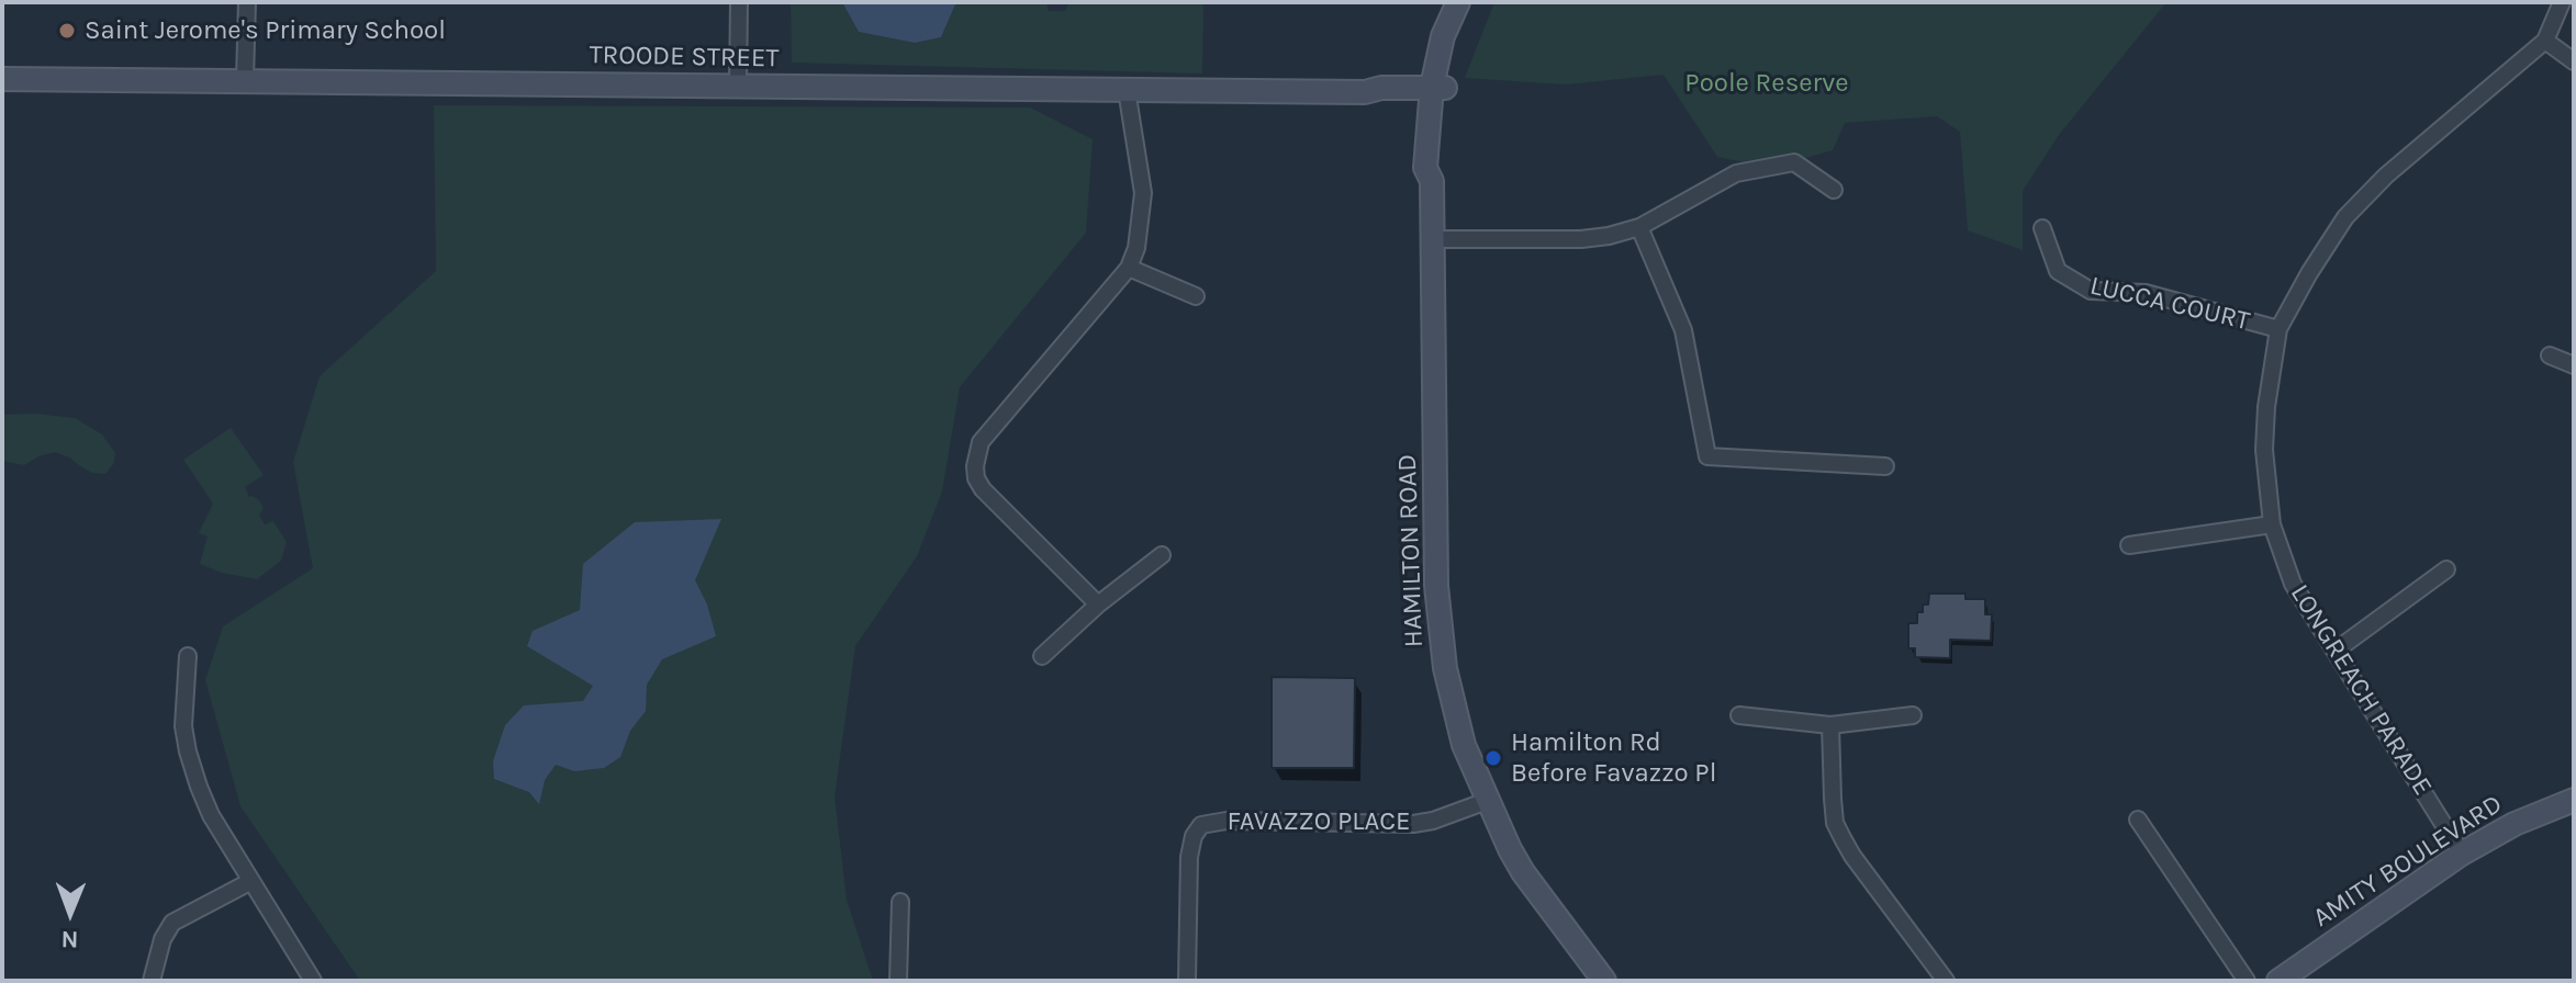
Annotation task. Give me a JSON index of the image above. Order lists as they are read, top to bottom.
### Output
{
  "streets": {
    "street": [
      "TROODE STREET",
      "LUCCA COURT",
      "HAMILTON ROAD",
      "LONGREACH PARADE",
      "FAVAZZO PLACE",
      "AMITY BOULEVARD"
    ]
  },
  "crossings": [
    ["TROODE STREET", "HAMILTON ROAD"],
    ["LUCCA COURT", "LONGREACH PARADE"],
    ["HAMILTON ROAD", "FAVAZZO PLACE"],
    ["LONGREACH PARADE", "AMITY BOULEVARD"]
  ],
  "parks": ["Poole Reserve"],
  "places": ["Saint Jerome's Primary School", "Hamilton Rd Before Favazzo Pl"],
  "north": "bottom"
}
